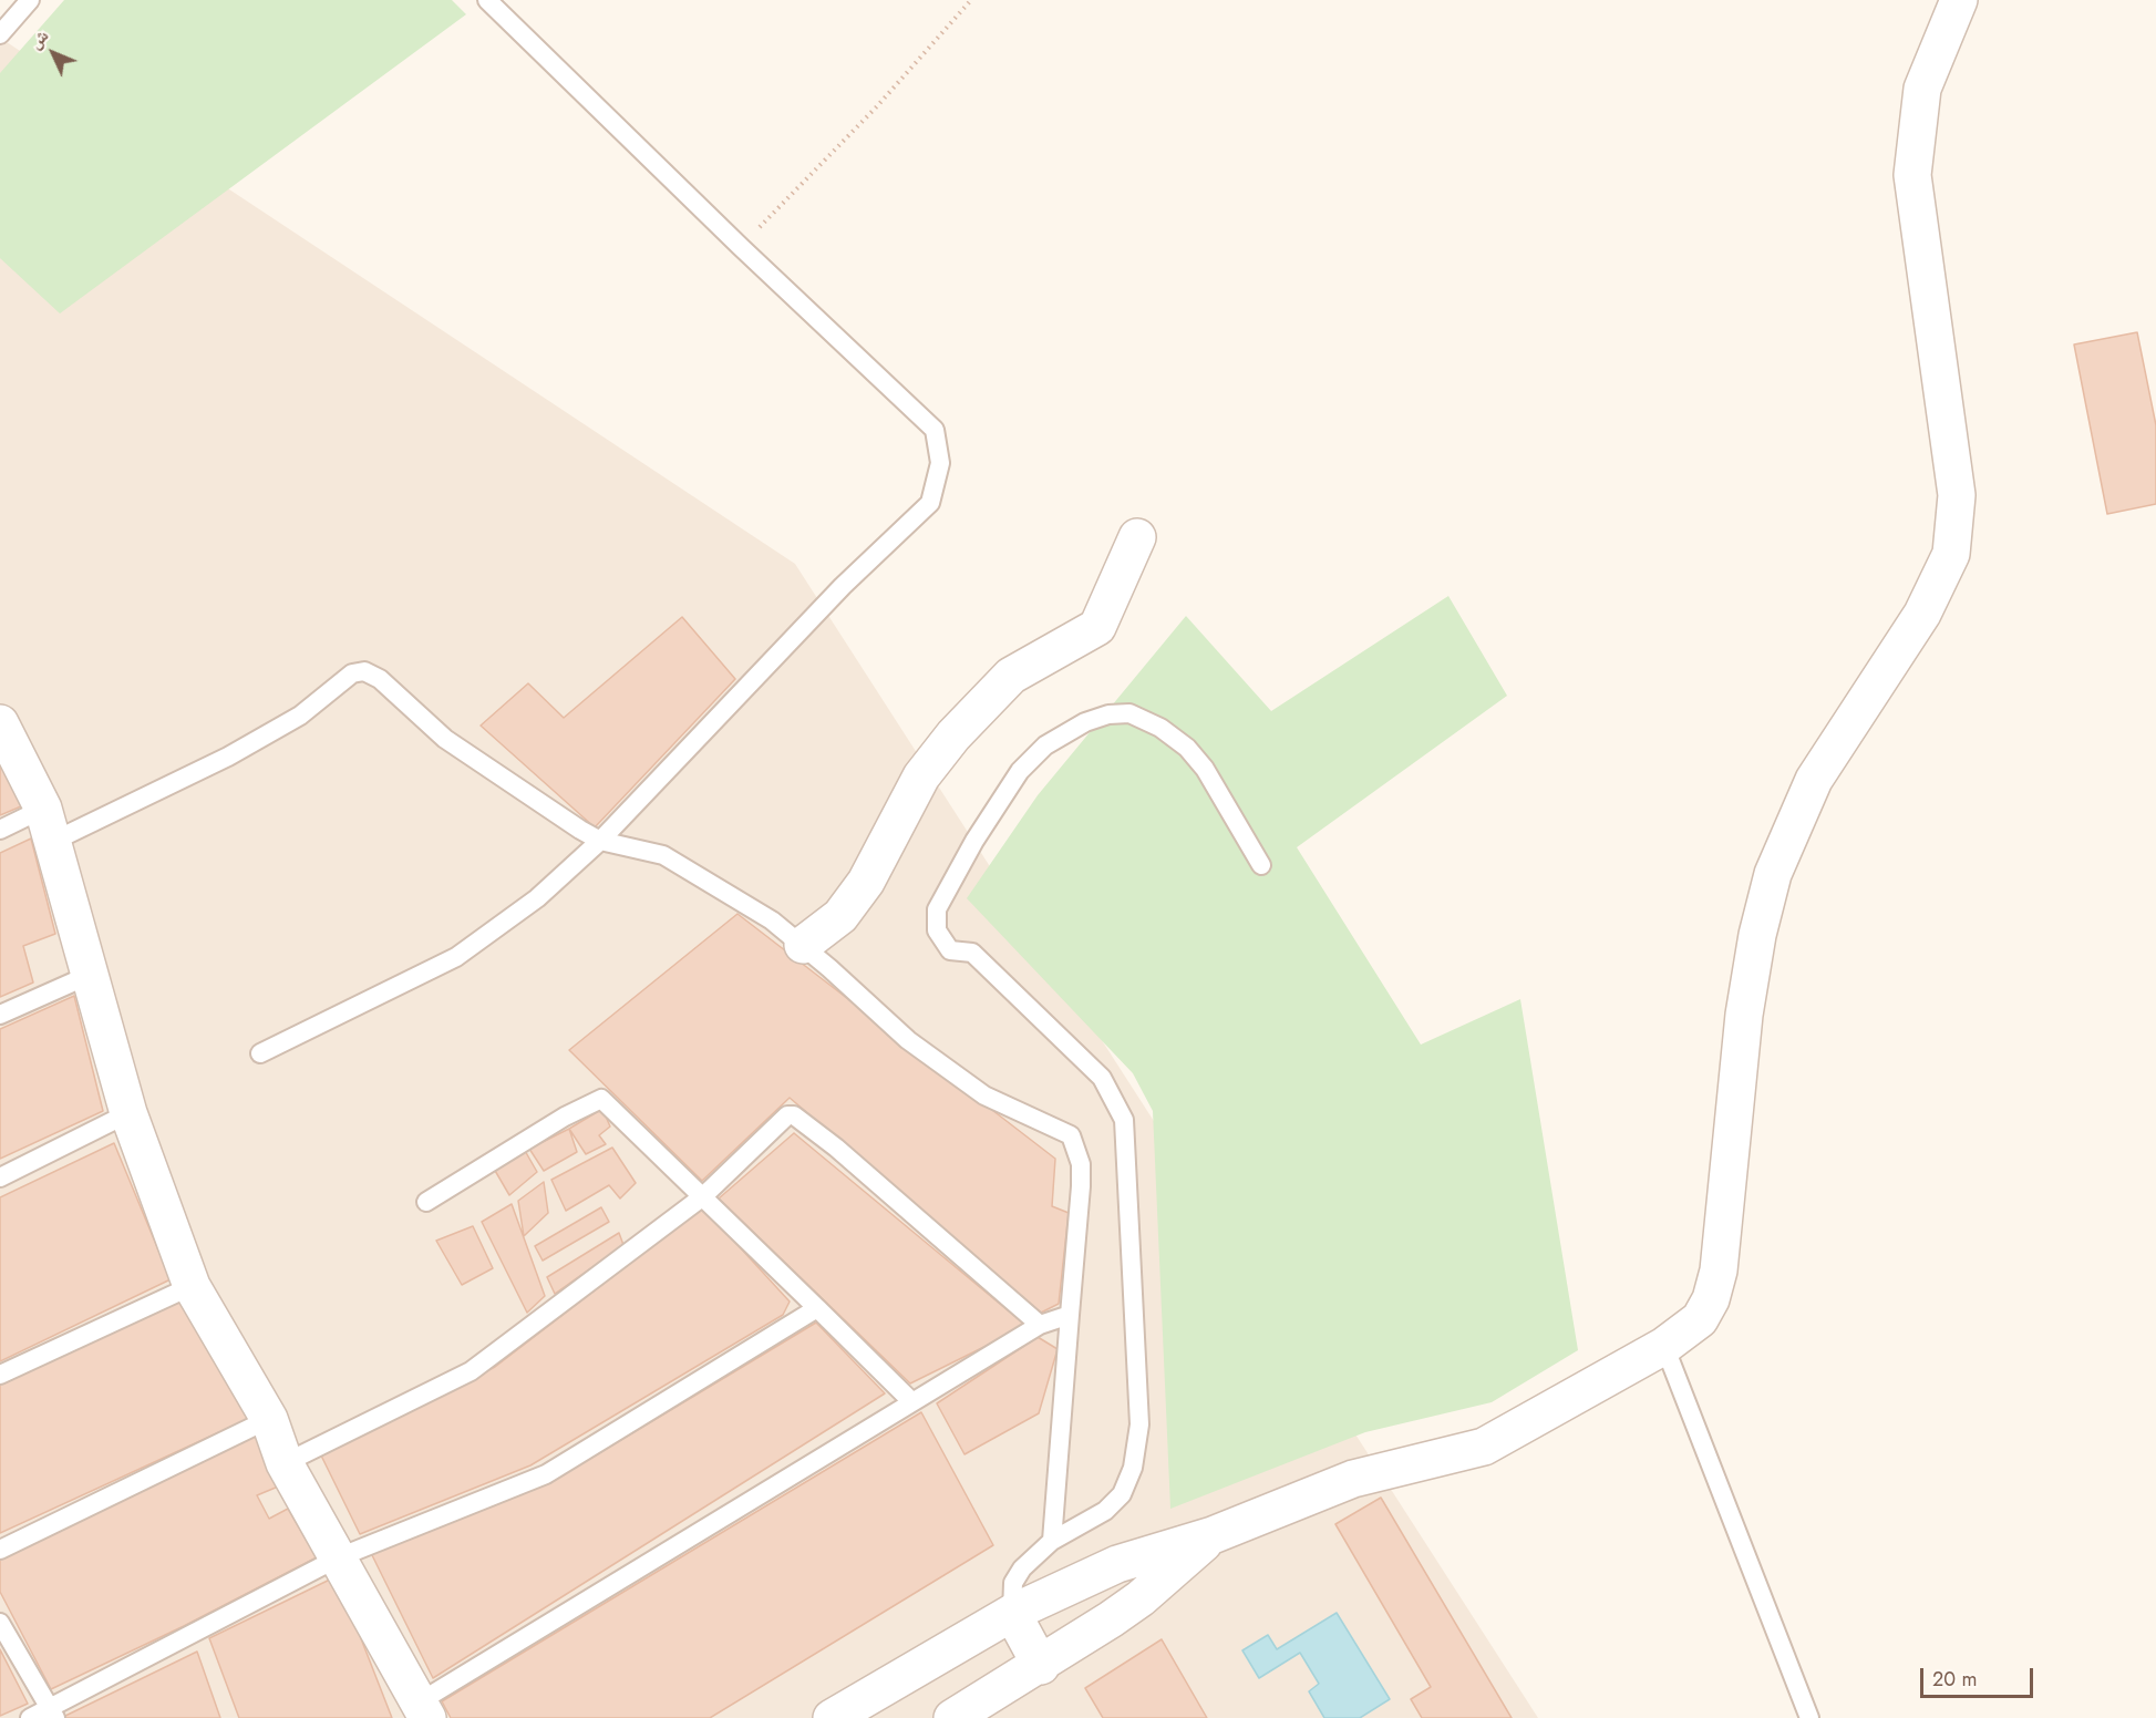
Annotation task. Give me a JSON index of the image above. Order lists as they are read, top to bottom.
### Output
{
  "scale_bar": "20 m",
  "north": "top left"
}
